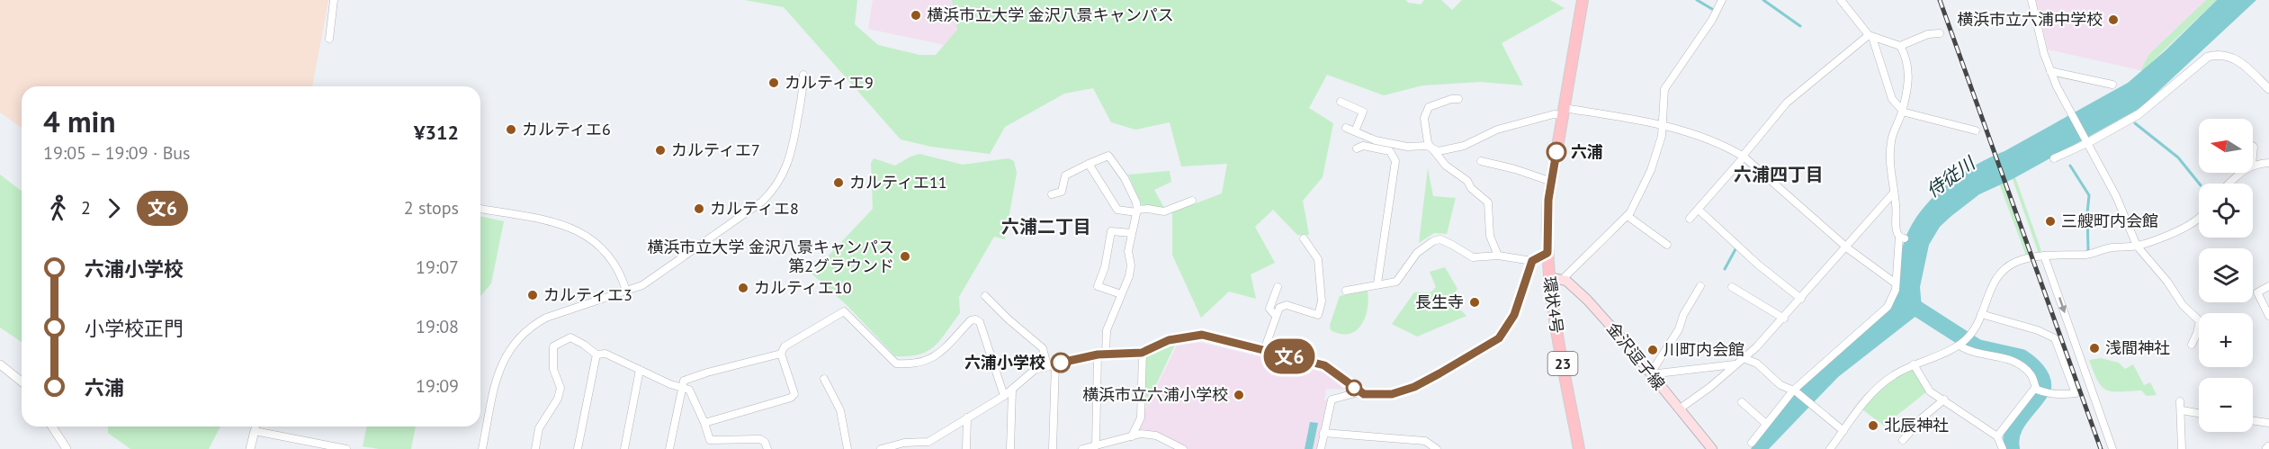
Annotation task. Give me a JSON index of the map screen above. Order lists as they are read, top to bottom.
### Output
{
  "streets": {
    "main road": ["環状4号", "金沢逗子線", "23"]
  },
  "districts": ["六浦四丁目", "六浦二丁目"],
  "water": ["侍従川"],
  "places": [
    "横浜市立大学 金沢八景キャンパス",
    "横浜市立六浦中学校",
    "カルティエ9",
    "カルティエ6",
    "カルティエ7",
    "六浦",
    "カルティエ11",
    "カルティエ8",
    "三艘町内会館",
    "横浜市立大学 金沢八景キャンパス 第2グラウンド",
    "カルティエ10",
    "カルティエ3",
    "長生寺",
    "浅間神社",
    "川町内会館",
    "六浦小学校",
    "横浜市立六浦小学校",
    "北辰神社"
  ],
  "lines": ["bus line 文6"],
  "north": "left",
  "page": {
    "on_map": "文6",
    "heading": ["4 min", "19:05 – 19:09 · Bus", "¥312"],
    "map_buttons": ["+", "−"],
    "legs": ["2", "文6", "2 stops"],
    "list": [
      {
        "name": "六浦小学校",
        "value": "19:07"
      },
      {
        "name": "小学校正門",
        "value": "19:08"
      },
      {
        "name": "六浦",
        "value": "19:09"
      }
    ]
  }
}
